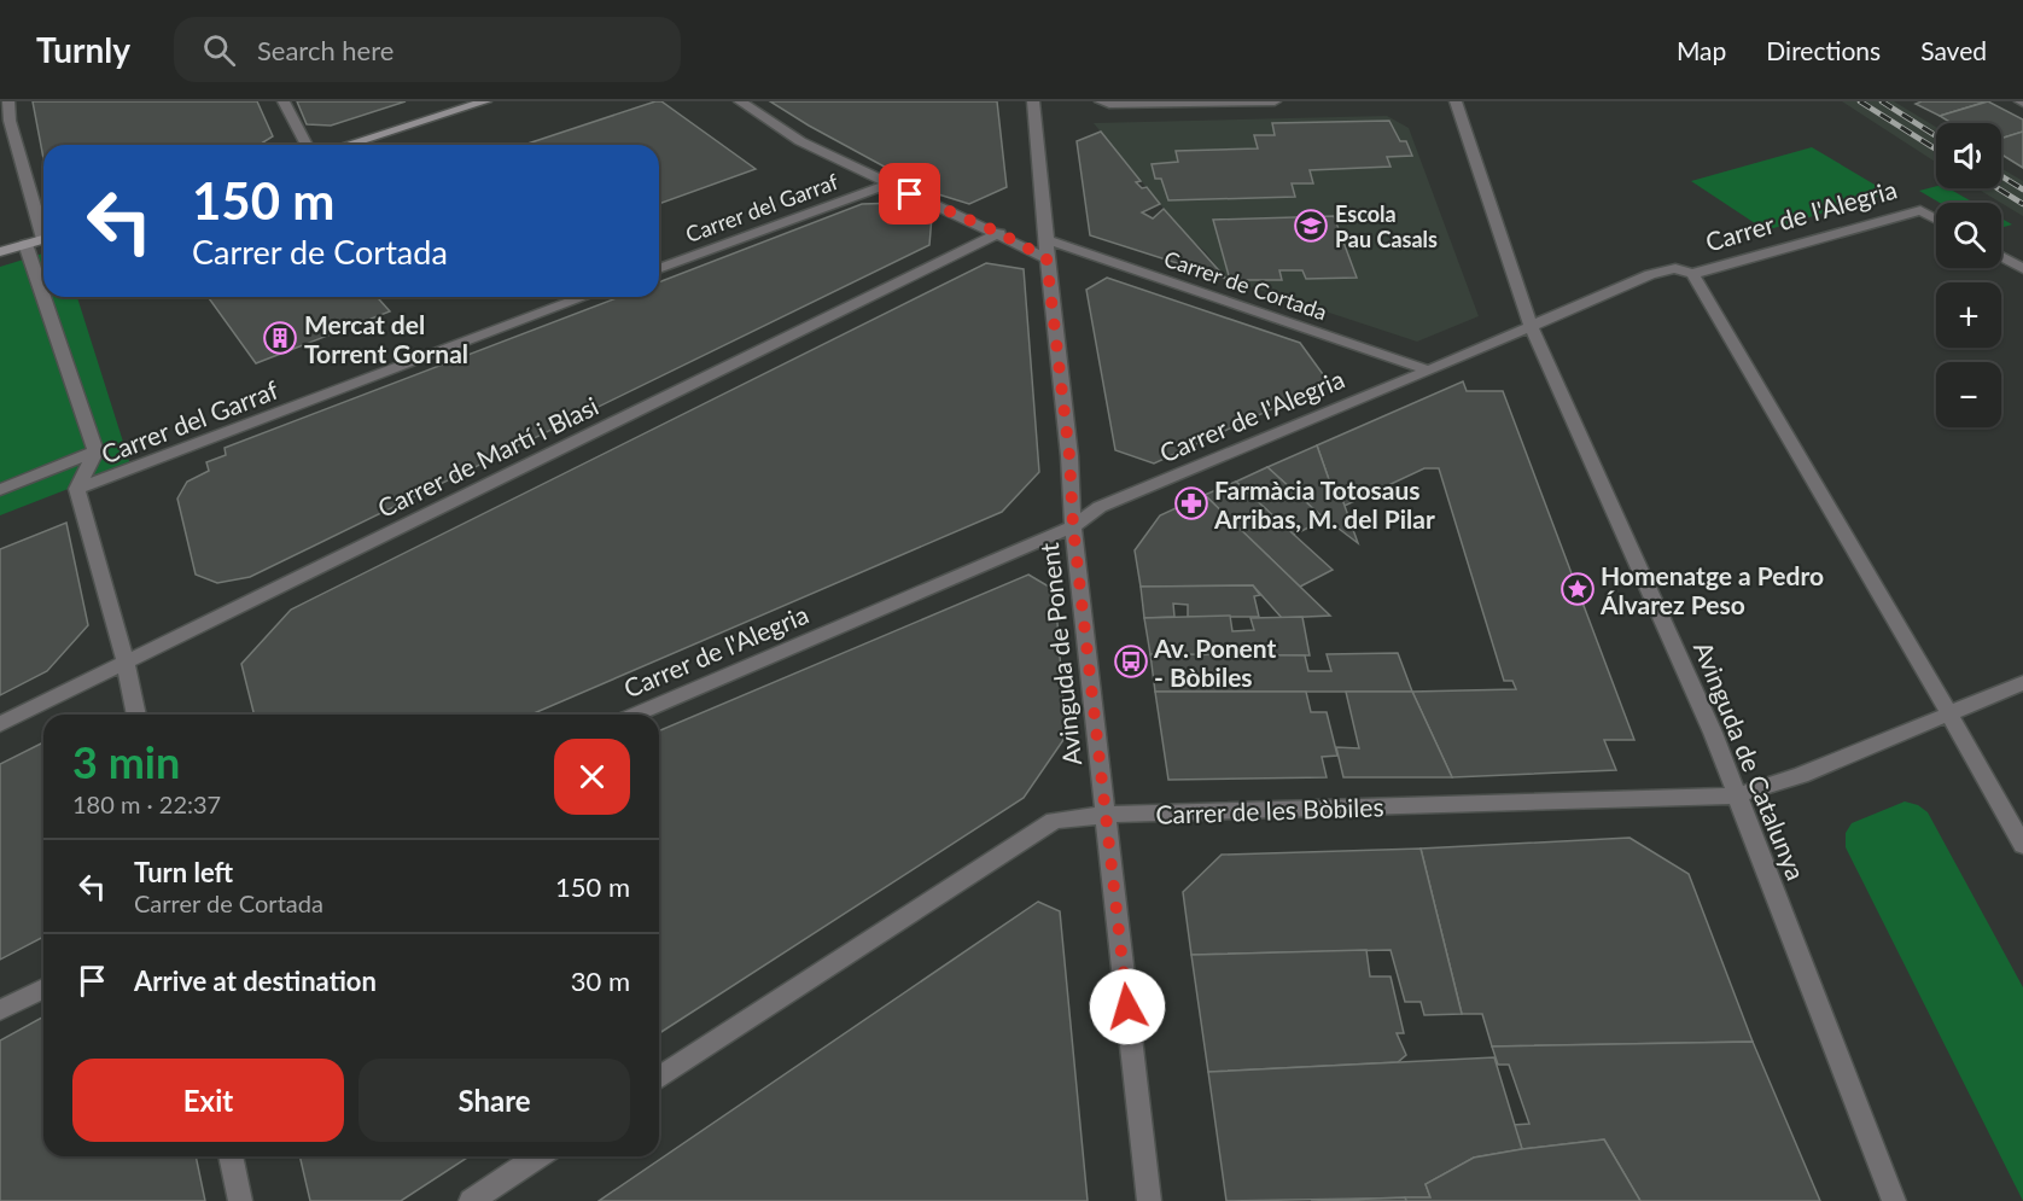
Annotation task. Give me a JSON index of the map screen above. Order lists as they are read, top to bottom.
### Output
{
  "streets": {
    "street": [
      "Carrer del Garraf",
      "Carrer de l'Alegria",
      "Carrer de Cortada",
      "Carrer de Martí i Blasi",
      "Avinguda de Ponent",
      "Avinguda de Catalunya",
      "Carrer de les Bòbiles"
    ]
  },
  "crossings": [
    ["Carrer de l'Alegria", "Carrer de Cortada"],
    ["Carrer de l'Alegria", "Avinguda de Ponent"],
    ["Carrer de l'Alegria", "Avinguda de Catalunya"],
    ["Carrer de Cortada", "Avinguda de Ponent"],
    ["Avinguda de Ponent", "Carrer de les Bòbiles"],
    ["Avinguda de Catalunya", "Carrer de les Bòbiles"]
  ],
  "places": {
    "school or university": ["Escola Pau Casals"],
    "building": ["Mercat del Torrent Gornal"],
    "pharmacy": ["Farmàcia Totosaus Arribas, M. del Pilar"],
    "place": ["Homenatge a Pedro Álvarez Peso"],
    "bus stop": ["Av. Ponent - Bòbiles"]
  },
  "page": {
    "header": "Turnly",
    "search": "Search here",
    "nav": ["Map", "Directions", "Saved"],
    "map_buttons": ["+", "−"],
    "turn": ["150 m", "Carrer de Cortada"],
    "heading": ["3 min", "180 m · 22:37"],
    "list": [
      {
        "name": "Turn left",
        "note": "Carrer de Cortada",
        "value": "150 m"
      },
      {
        "name": "Arrive at destination",
        "value": "30 m"
      }
    ],
    "buttons": ["Exit", "Share"]
  }
}
